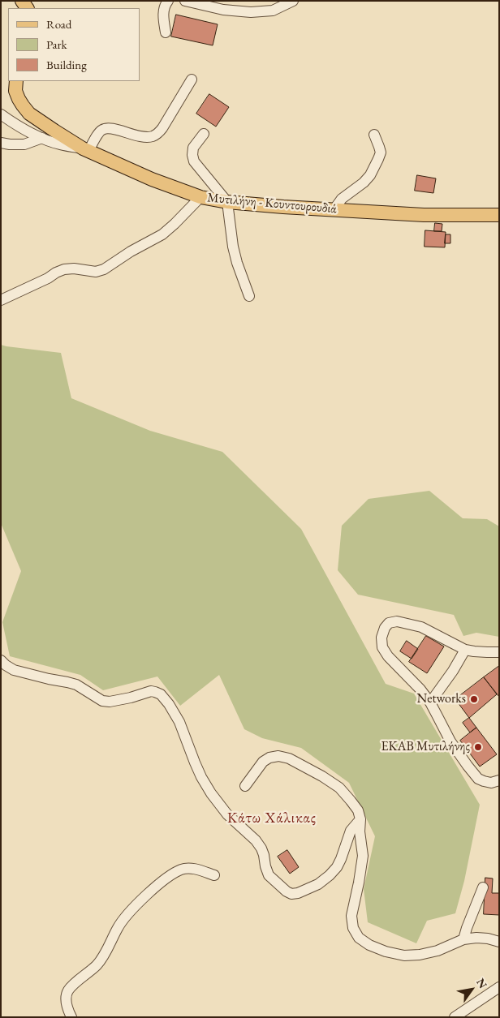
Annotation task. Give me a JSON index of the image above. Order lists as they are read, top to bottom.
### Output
{
  "streets": {
    "main road": ["Μυτιλήνη - Κουντουρουδιά"]
  },
  "districts": ["Κάτω Χάλικας"],
  "places": ["Networks", "ΕΚΑΒ Μυτιλήνης"],
  "legend": ["Road", "Park", "Building"],
  "north": "top right"
}
